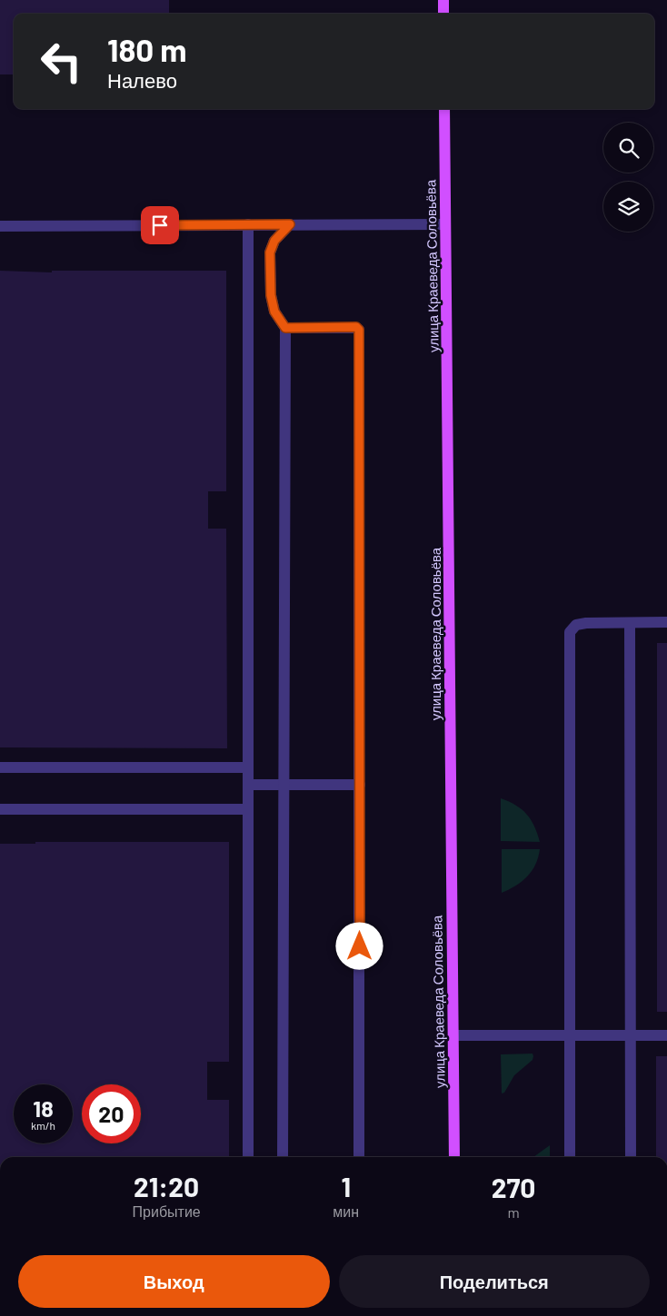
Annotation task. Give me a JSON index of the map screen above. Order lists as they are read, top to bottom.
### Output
{
  "streets": {
    "main road": ["улица Краеведа Соловьёва"]
  },
  "page": {
    "turn": ["180 m", "Налево"],
    "speed": "18 km/h",
    "limit": "20",
    "eta": [
      "21:20",
      "Прибытие",
      "1",
      "мин",
      "270",
      "m"
    ],
    "buttons": ["Выход", "Поделиться"]
  }
}
